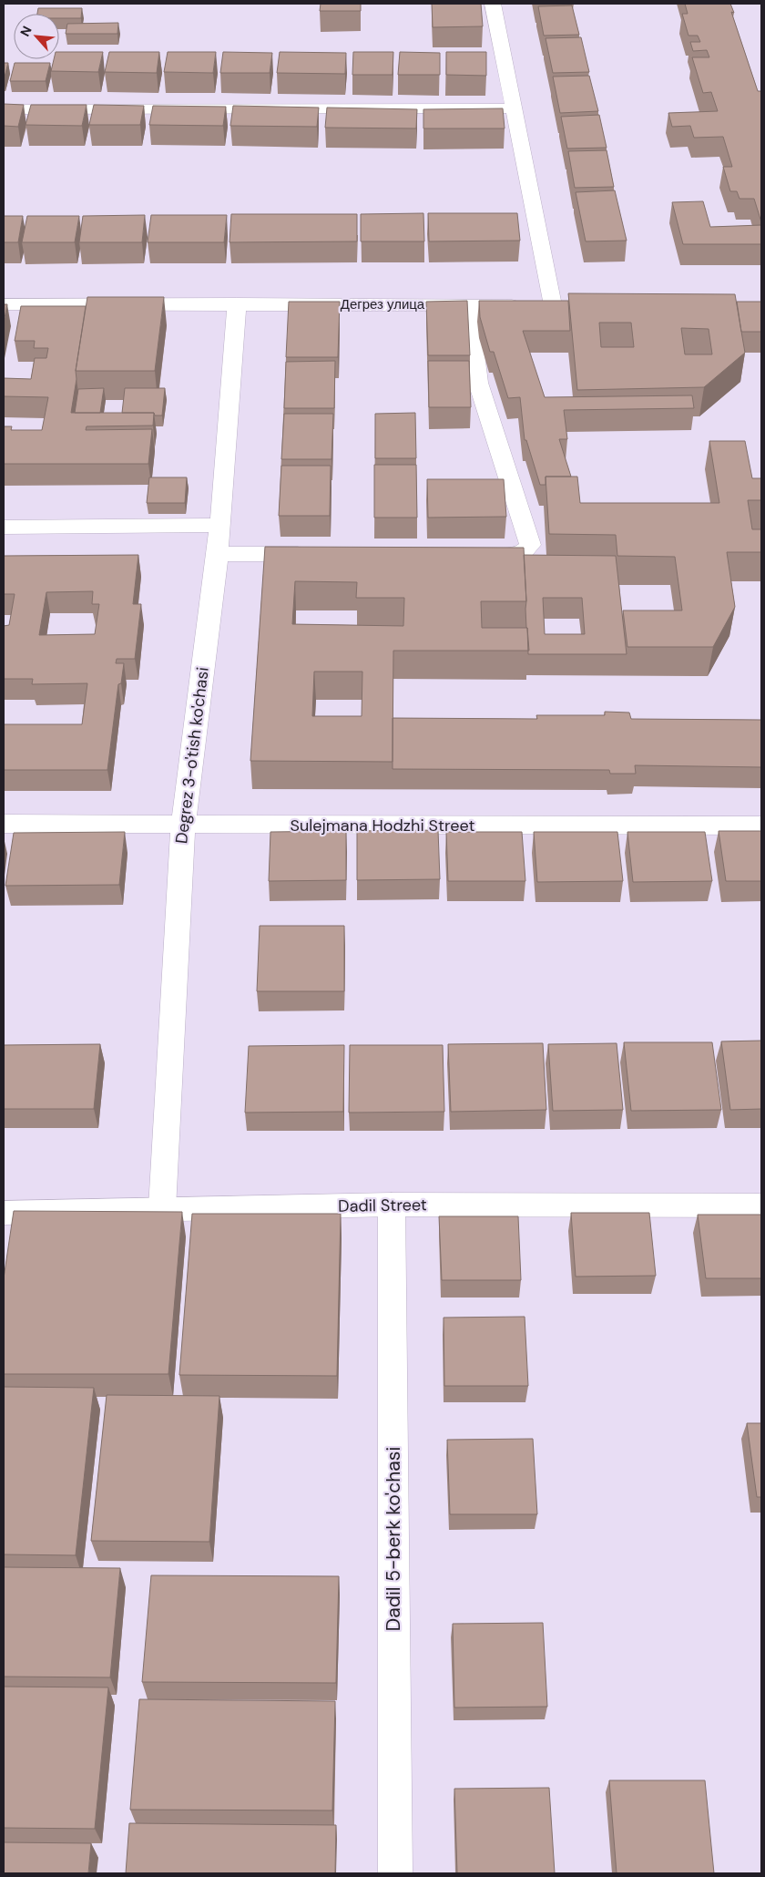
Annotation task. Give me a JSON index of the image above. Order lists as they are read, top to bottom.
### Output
{
  "streets": {
    "street": [
      "Дегрез улица",
      "Degrez 3-o'tish ko'chasi",
      "Sulejmana Hodzhi Street",
      "Dadil Street",
      "Dadil 5-berk ko'chasi"
    ]
  },
  "crossings": [
    ["Дегрез улица", "Degrez 3-o'tish ko'chasi"],
    ["Degrez 3-o'tish ko'chasi", "Sulejmana Hodzhi Street"],
    ["Degrez 3-o'tish ko'chasi", "Dadil Street"],
    ["Dadil Street", "Dadil 5-berk ko'chasi"]
  ],
  "north": "top left"
}
